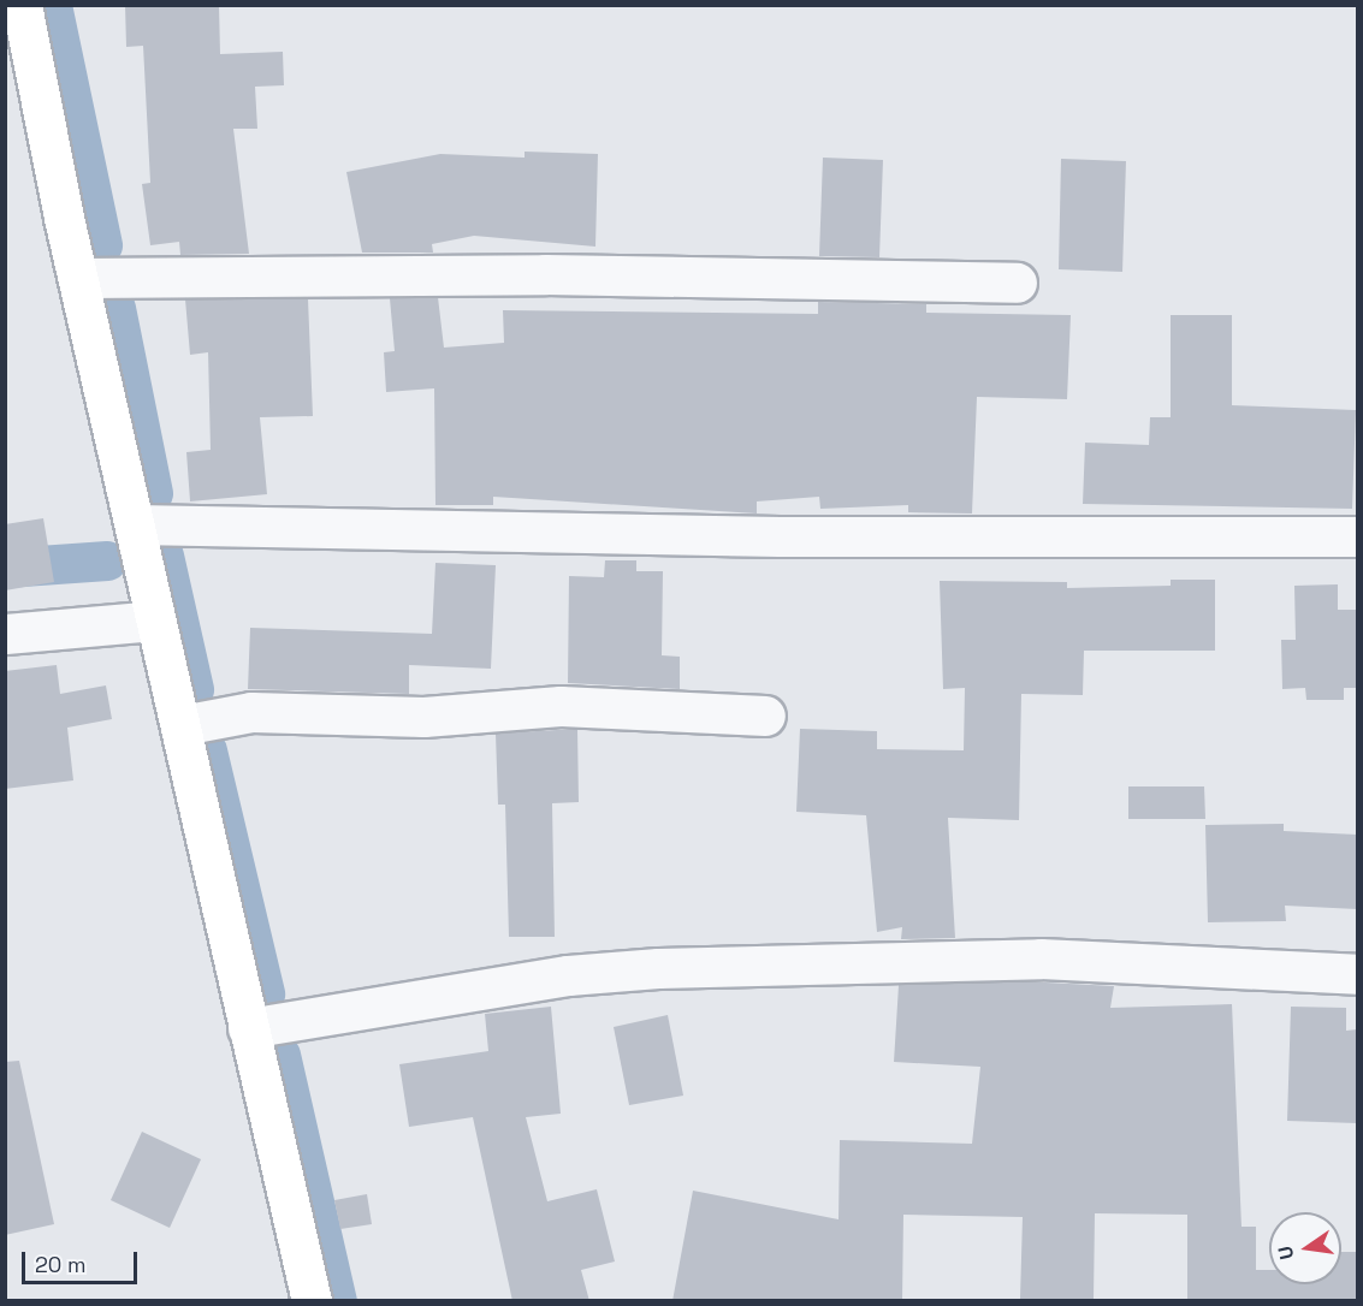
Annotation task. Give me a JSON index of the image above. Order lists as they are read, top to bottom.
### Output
{
  "scale_bar": "20 m",
  "north": "left"
}
